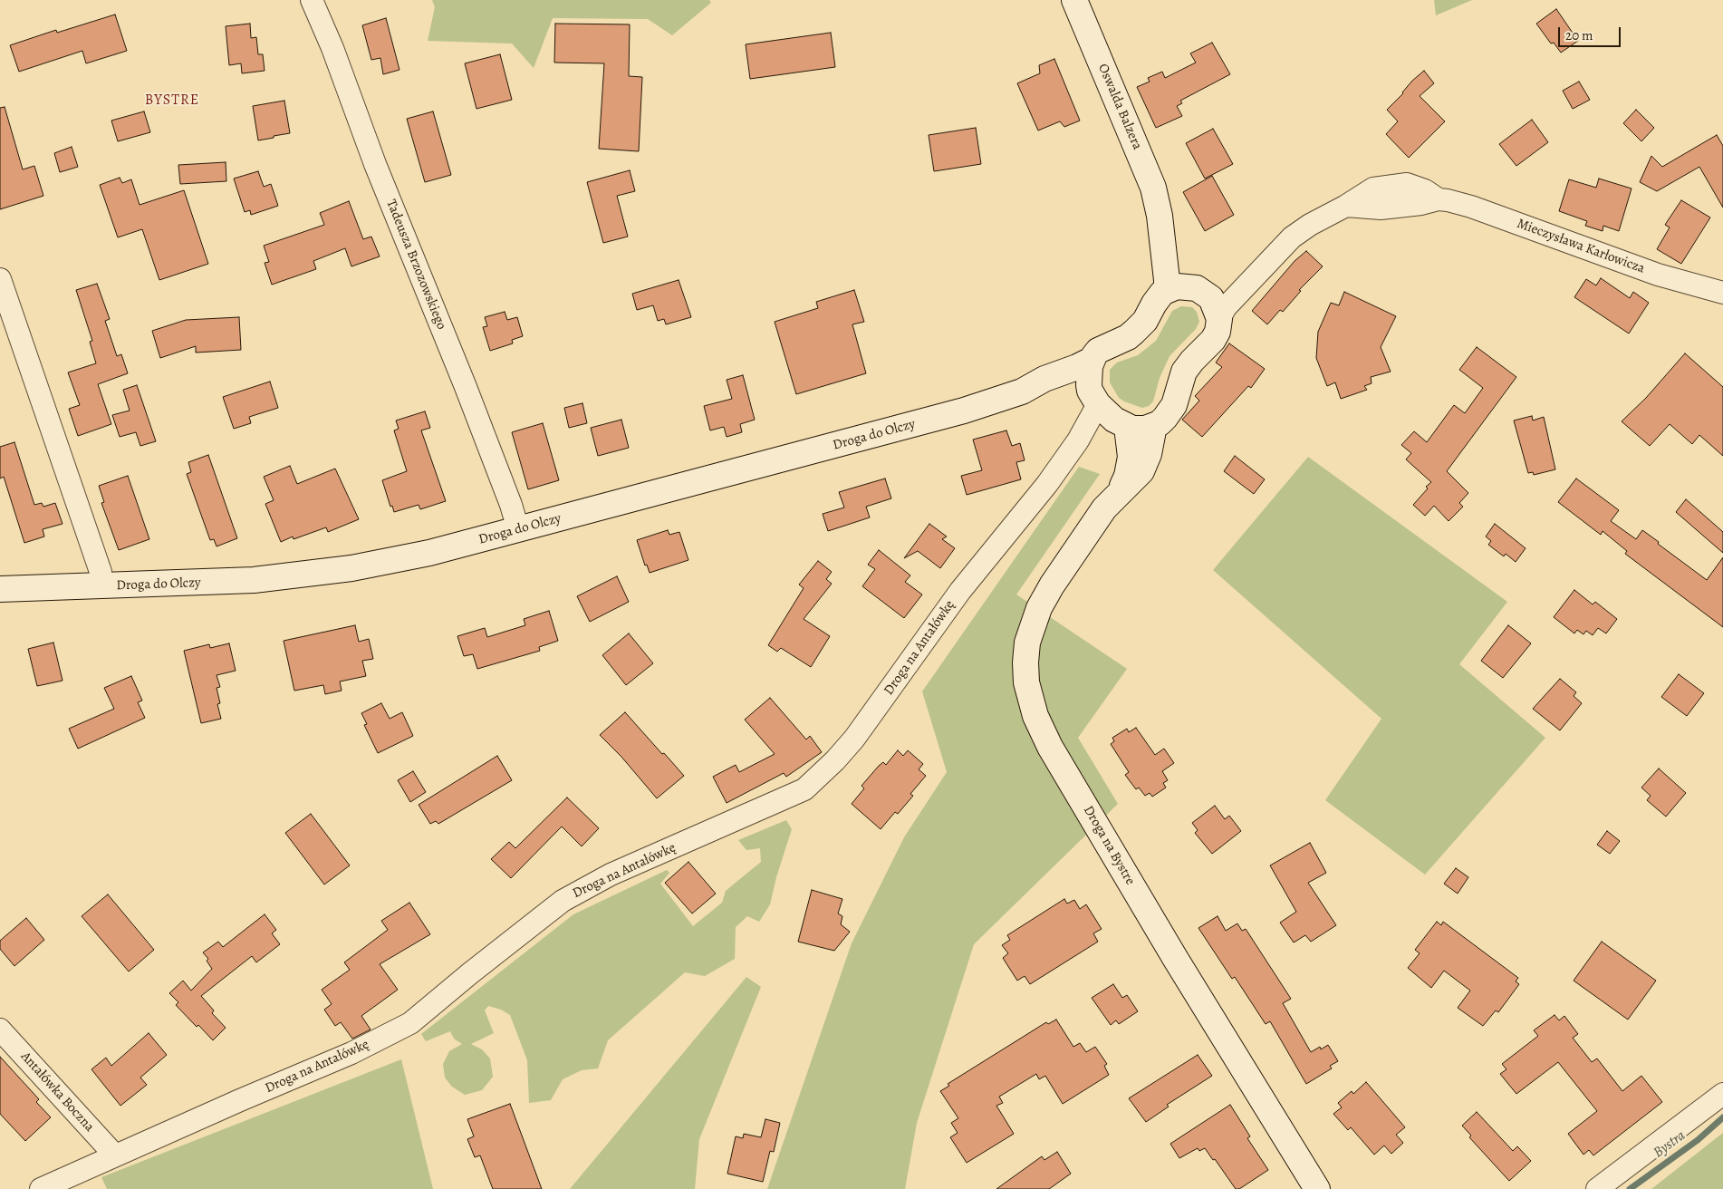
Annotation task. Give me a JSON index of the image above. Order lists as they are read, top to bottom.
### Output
{
  "streets": {
    "street": [
      "Oswalda Balzera",
      "Mieczysława Karłowicza",
      "Tadeusza Brzozowskiego",
      "Droga do Olczy",
      "Droga na Antałówkę",
      "Droga na Bystre",
      "Antałówka Boczna"
    ]
  },
  "crossings": [
    ["Oswalda Balzera", "Mieczysława Karłowicza"],
    ["Oswalda Balzera", "Droga do Olczy"],
    ["Mieczysława Karłowicza", "Droga do Olczy"],
    ["Tadeusza Brzozowskiego", "Droga do Olczy"],
    ["Droga do Olczy", "Droga na Antałówkę"],
    ["Droga do Olczy", "Droga na Bystre"],
    ["Droga na Antałówkę", "Droga na Bystre"],
    ["Droga na Antałówkę", "Antałówka Boczna"]
  ],
  "districts": ["BYSTRE"],
  "water": ["Bystra"],
  "scale_bar": "20 m"
}
